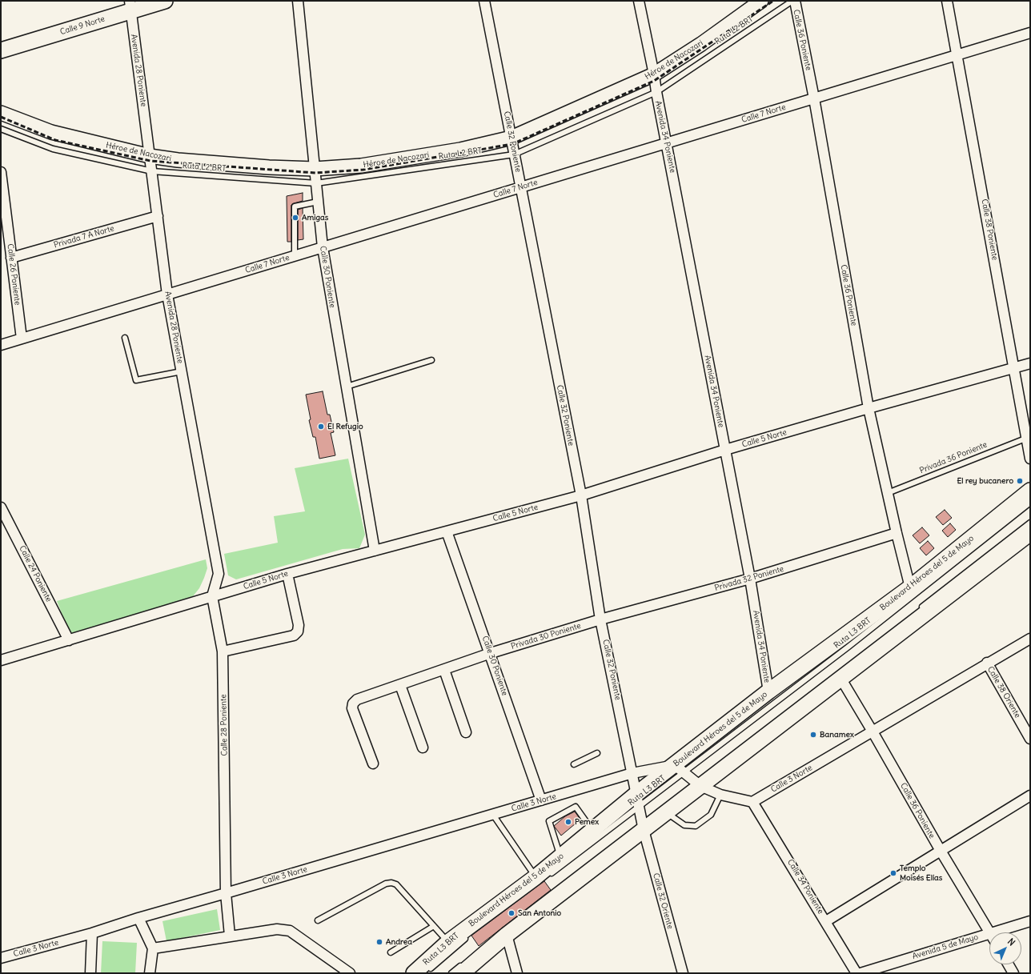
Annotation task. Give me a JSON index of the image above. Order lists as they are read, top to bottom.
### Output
{
  "streets": {
    "main road": ["Calle 9 Norte", "Boulevard Héroes del 5 de Mayo"],
    "street": [
      "Calle 36 Poniente",
      "Héroe de Nacozari",
      "Avenida 28 Poniente",
      "Calle 7 Norte",
      "Avenida 34 Poniente",
      "Calle 32 Poniente",
      "Calle 38 Poniente",
      "Privada 7 A Norte",
      "Calle 26 Poniente",
      "Calle 30 Poniente",
      "Calle 5 Norte",
      "Calle 24 Poniente",
      "Privada 32 Poniente",
      "Privada 30 Poniente",
      "Calle 38 Oriente",
      "Calle 28 Poniente",
      "Calle 3 Norte",
      "Calle 34 Poniente",
      "Calle 32 Oriente",
      "Avenida 5 de Mayo"
    ],
    "lane": ["Ruta L2 BRT", "Privada 36 Poniente", "Ruta L3 BRT"]
  },
  "crossings": [
    ["Calle 9 Norte", "Avenida 28 Poniente"],
    ["Ruta L2 BRT", "Calle 36 Poniente"],
    ["Ruta L2 BRT", "Avenida 28 Poniente"],
    ["Ruta L2 BRT", "Avenida 34 Poniente"],
    ["Ruta L2 BRT", "Calle 32 Poniente"],
    ["Ruta L2 BRT", "Calle 30 Poniente"],
    ["Calle 36 Poniente", "Calle 7 Norte"],
    ["Calle 36 Poniente", "Calle 5 Norte"],
    ["Calle 36 Poniente", "Privada 36 Poniente"],
    ["Calle 36 Poniente", "Boulevard Héroes del 5 de Mayo"],
    ["Calle 36 Poniente", "Privada 32 Poniente"],
    ["Calle 36 Poniente", "Calle 3 Norte"],
    ["Héroe de Nacozari", "Avenida 28 Poniente"],
    ["Héroe de Nacozari", "Calle 32 Poniente"],
    ["Héroe de Nacozari", "Calle 30 Poniente"],
    ["Avenida 28 Poniente", "Calle 7 Norte"],
    ["Avenida 28 Poniente", "Privada 7 A Norte"],
    ["Avenida 28 Poniente", "Calle 5 Norte"],
    ["Avenida 28 Poniente", "Calle 28 Poniente"],
    ["Calle 7 Norte", "Avenida 34 Poniente"],
    ["Calle 7 Norte", "Calle 32 Poniente"],
    ["Calle 7 Norte", "Calle 38 Poniente"],
    ["Calle 7 Norte", "Calle 26 Poniente"],
    ["Calle 7 Norte", "Calle 30 Poniente"],
    ["Avenida 34 Poniente", "Calle 5 Norte"],
    ["Avenida 34 Poniente", "Boulevard Héroes del 5 de Mayo"],
    ["Avenida 34 Poniente", "Privada 32 Poniente"],
    ["Calle 32 Poniente", "Calle 5 Norte"],
    ["Calle 32 Poniente", "Boulevard Héroes del 5 de Mayo"],
    ["Calle 32 Poniente", "Privada 32 Poniente"],
    ["Calle 32 Poniente", "Ruta L3 BRT"],
    ["Calle 32 Poniente", "Privada 30 Poniente"],
    ["Calle 32 Poniente", "Calle 3 Norte"],
    ["Calle 32 Poniente", "Calle 32 Oriente"],
    ["Calle 38 Poniente", "Calle 5 Norte"],
    ["Calle 38 Poniente", "Privada 36 Poniente"],
    ["Privada 7 A Norte", "Calle 26 Poniente"],
    ["Calle 30 Poniente", "Calle 5 Norte"],
    ["Calle 30 Poniente", "Privada 30 Poniente"],
    ["Calle 30 Poniente", "Calle 3 Norte"],
    ["Calle 5 Norte", "Calle 24 Poniente"],
    ["Boulevard Héroes del 5 de Mayo", "Ruta L3 BRT"],
    ["Boulevard Héroes del 5 de Mayo", "Calle 3 Norte"],
    ["Privada 32 Poniente", "Privada 30 Poniente"],
    ["Ruta L3 BRT", "Calle 3 Norte"],
    ["Calle 38 Oriente", "Calle 3 Norte"],
    ["Calle 28 Poniente", "Calle 3 Norte"],
    ["Calle 3 Norte", "Calle 34 Poniente"]
  ],
  "places": [
    "Amigas",
    "El Refugio",
    "El rey bucanero",
    "Banamex",
    "Pemex",
    "Templo Moisés Elías",
    "San Antonio",
    "Andrea"
  ],
  "north": "top right"
}
